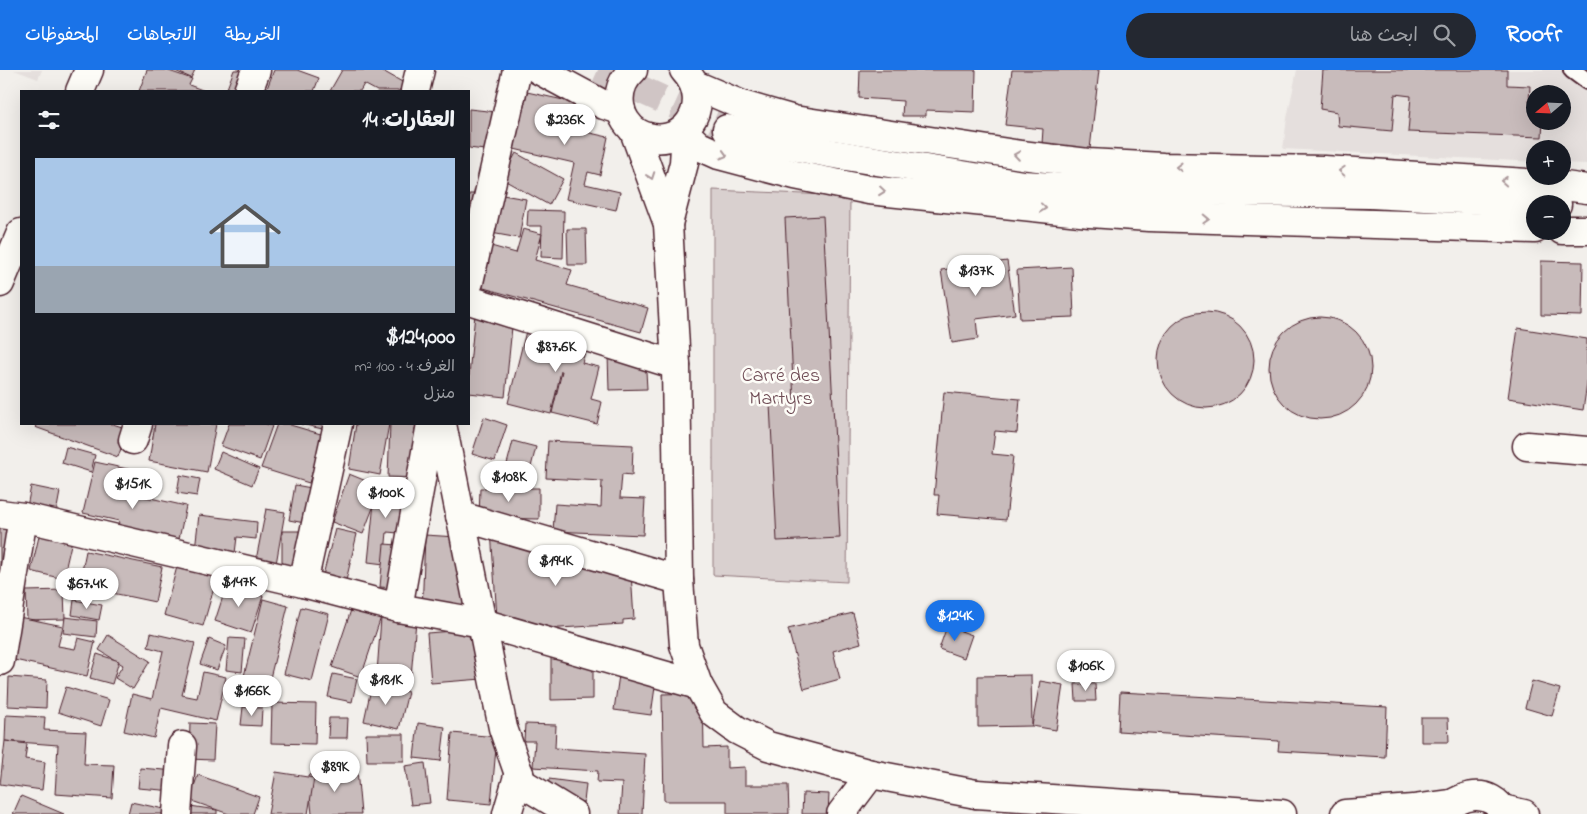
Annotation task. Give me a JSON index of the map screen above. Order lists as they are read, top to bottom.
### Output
{
  "parks": ["Carré des Martyrs"],
  "north": "left",
  "page": {
    "header": "Roofr",
    "search": "ابحث هنا",
    "nav": ["الخريطة", "الاتجاهات", "المحفوظات"],
    "map_buttons": ["+", "−"],
    "heading": "العقارات: 14",
    "price": [
      "$236K",
      "$137K",
      "$87.6K",
      "$108K",
      "$151K",
      "$100K",
      "$194K",
      "$147K",
      "$67.4K",
      "$124K",
      "$106K",
      "$181K",
      "$166K",
      "$89K"
    ],
    "list": [
      {
        "name": "$124,000",
        "note": "الغرف: 4 · 100 m² · منزل"
      }
    ]
  }
}
